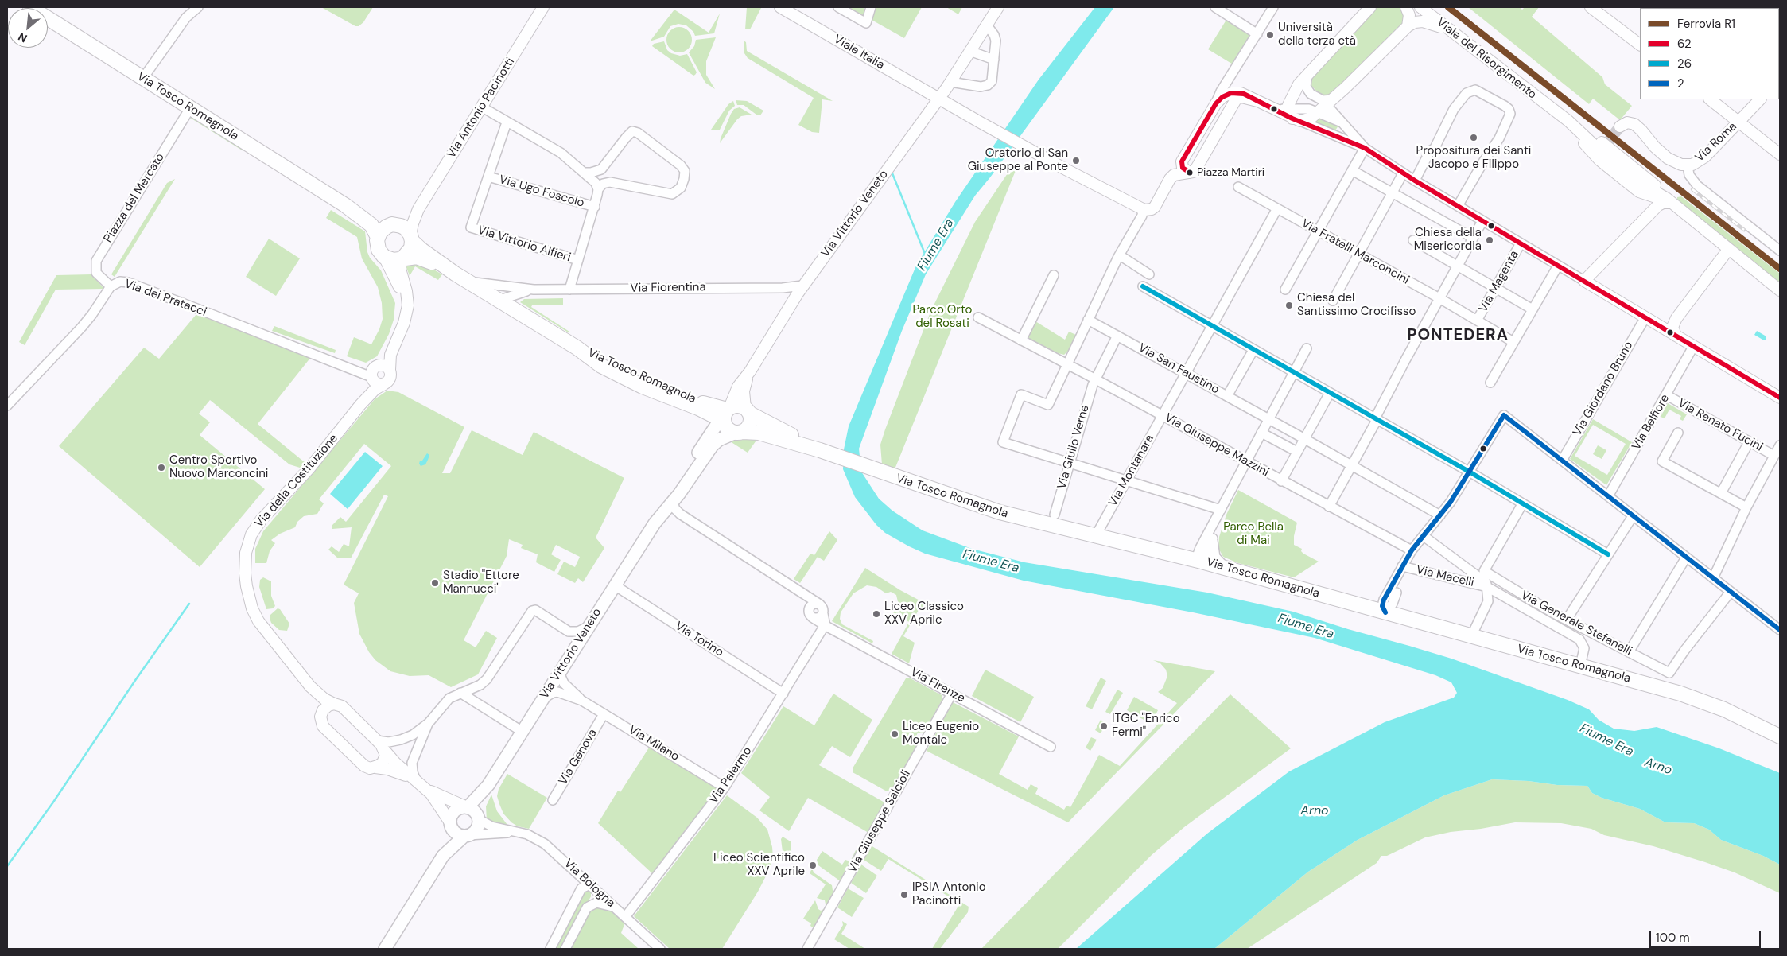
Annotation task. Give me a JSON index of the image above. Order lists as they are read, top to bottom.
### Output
{
  "streets": {
    "main road": ["Via Tosco Romagnola", "Via Vittorio Veneto"],
    "street": [
      "Viale Italia",
      "Viale del Risorgimento",
      "Via Antonio Pacinotti",
      "Via Roma",
      "Via Ugo Foscolo",
      "Piazza del Mercato",
      "Via Vittorio Alfieri",
      "Via Fratelli Marconcini",
      "Via Magenta",
      "Via Fiorentina",
      "Via dei Pratacci",
      "Via San Faustino",
      "Via Giordano Bruno",
      "Via Belfiore",
      "Via Renato Fucini",
      "Via Giuseppe Mazzini",
      "Via Giulio Verne",
      "Via Montanara",
      "Via della Costituzione",
      "Via Macelli",
      "Via Generale Stefanelli",
      "Via Torino",
      "Via Firenze",
      "Via Milano",
      "Via Genova",
      "Via Palermo",
      "Via Giuseppe Salcioli",
      "Via Bologna"
    ]
  },
  "crossings": [
    ["Viale Italia", "Via Vittorio Veneto"],
    ["Via Tosco Romagnola", "Via Antonio Pacinotti"],
    ["Via Tosco Romagnola", "Piazza del Mercato"],
    ["Via Tosco Romagnola", "Via Vittorio Veneto"],
    ["Via Tosco Romagnola", "Via Fiorentina"],
    ["Via Tosco Romagnola", "Via della Costituzione"],
    ["Via Antonio Pacinotti", "Via della Costituzione"],
    ["Via Ugo Foscolo", "Via Vittorio Alfieri"],
    ["Piazza del Mercato", "Via dei Pratacci"],
    ["Via Vittorio Veneto", "Via Fiorentina"],
    ["Via Vittorio Veneto", "Via della Costituzione"],
    ["Via Vittorio Veneto", "Via Torino"],
    ["Via Vittorio Veneto", "Via Milano"],
    ["Via Vittorio Veneto", "Via Bologna"],
    ["Via Fratelli Marconcini", "Via Magenta"],
    ["Via Fratelli Marconcini", "Via Montanara"],
    ["Via dei Pratacci", "Via della Costituzione"],
    ["Via San Faustino", "Via Giulio Verne"],
    ["Via San Faustino", "Via Montanara"],
    ["Via Belfiore", "Via Renato Fucini"],
    ["Via Giuseppe Mazzini", "Via Giulio Verne"],
    ["Via Giuseppe Mazzini", "Via Montanara"],
    ["Via Torino", "Via Palermo"],
    ["Via Firenze", "Via Palermo"],
    ["Via Firenze", "Via Giuseppe Salcioli"],
    ["Via Milano", "Via Genova"],
    ["Via Milano", "Via Palermo"],
    ["Via Palermo", "Via Bologna"]
  ],
  "districts": ["PONTEDERA"],
  "water": ["Fiume Era", "Arno"],
  "parks": ["Parco Orto del Rosati", "Parco Bella di Mai"],
  "places": [
    "Università della terza età",
    "Propositura dei Santi Jacopo e Filippo",
    "Oratorio di San Giuseppe al Ponte",
    "Piazza Martiri",
    "Chiesa della Misericordia",
    "Chiesa del Santissimo Crocifisso",
    "Centro Sportivo Nuovo Marconcini",
    "Stadio \"Ettore Mannucci\"",
    "Liceo Classico XXV Aprile",
    "ITGC \"Enrico Fermi\"",
    "Liceo Eugenio Montale",
    "Liceo Scientifico XXV Aprile",
    "IPSIA Antonio Pacinotti"
  ],
  "lines": [
    "rail line R1",
    "transit line 62",
    "transit line 26",
    "transit line 2"
  ],
  "legend": [
    "Ferrovia R1",
    "62",
    "26",
    "2"
  ],
  "scale_bar": "100 m",
  "north": "bottom left"
}
